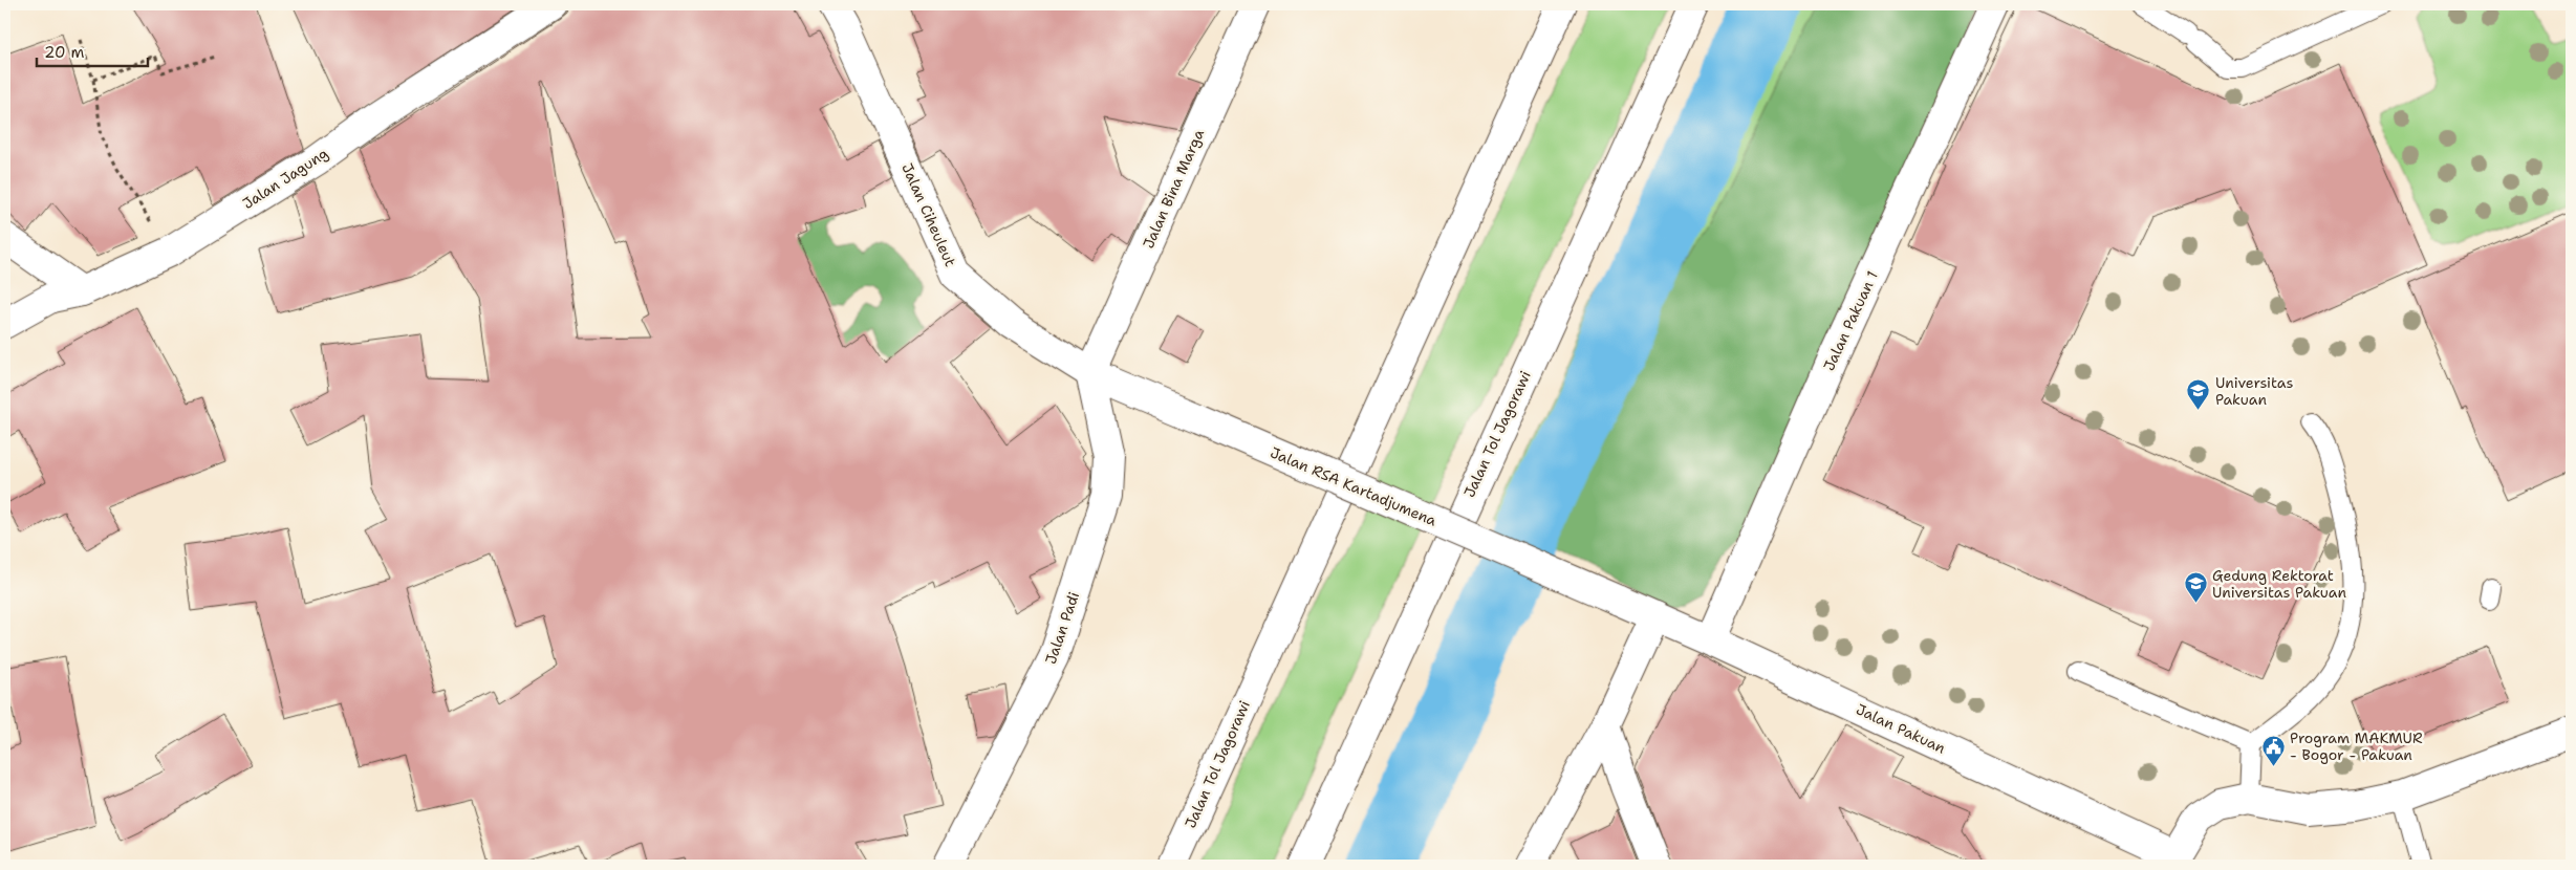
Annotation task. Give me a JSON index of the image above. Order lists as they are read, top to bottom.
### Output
{
  "streets": {
    "main road": [
      "Jalan Jagung",
      "Jalan Bina Marga",
      "Jalan Ciheuleut",
      "Jalan Pakuan 1",
      "Jalan Tol Jagorawi",
      "Jalan RSA Kartadjumena",
      "Jalan Padi",
      "Jalan Pakuan"
    ]
  },
  "crossings": [
    ["Jalan Bina Marga", "Jalan Ciheuleut"],
    ["Jalan Bina Marga", "Jalan RSA Kartadjumena"],
    ["Jalan Bina Marga", "Jalan Padi"],
    ["Jalan Ciheuleut", "Jalan RSA Kartadjumena"],
    ["Jalan Ciheuleut", "Jalan Padi"],
    ["Jalan Pakuan 1", "Jalan Pakuan"],
    ["Jalan RSA Kartadjumena", "Jalan Padi"],
    ["Jalan RSA Kartadjumena", "Jalan Pakuan"]
  ],
  "places": {
    "school or university": ["Universitas Pakuan", "Gedung Rektorat Universitas Pakuan"],
    "public building": ["Program MAKMUR - Bogor - Pakuan"]
  },
  "scale_bar": "20 m"
}
